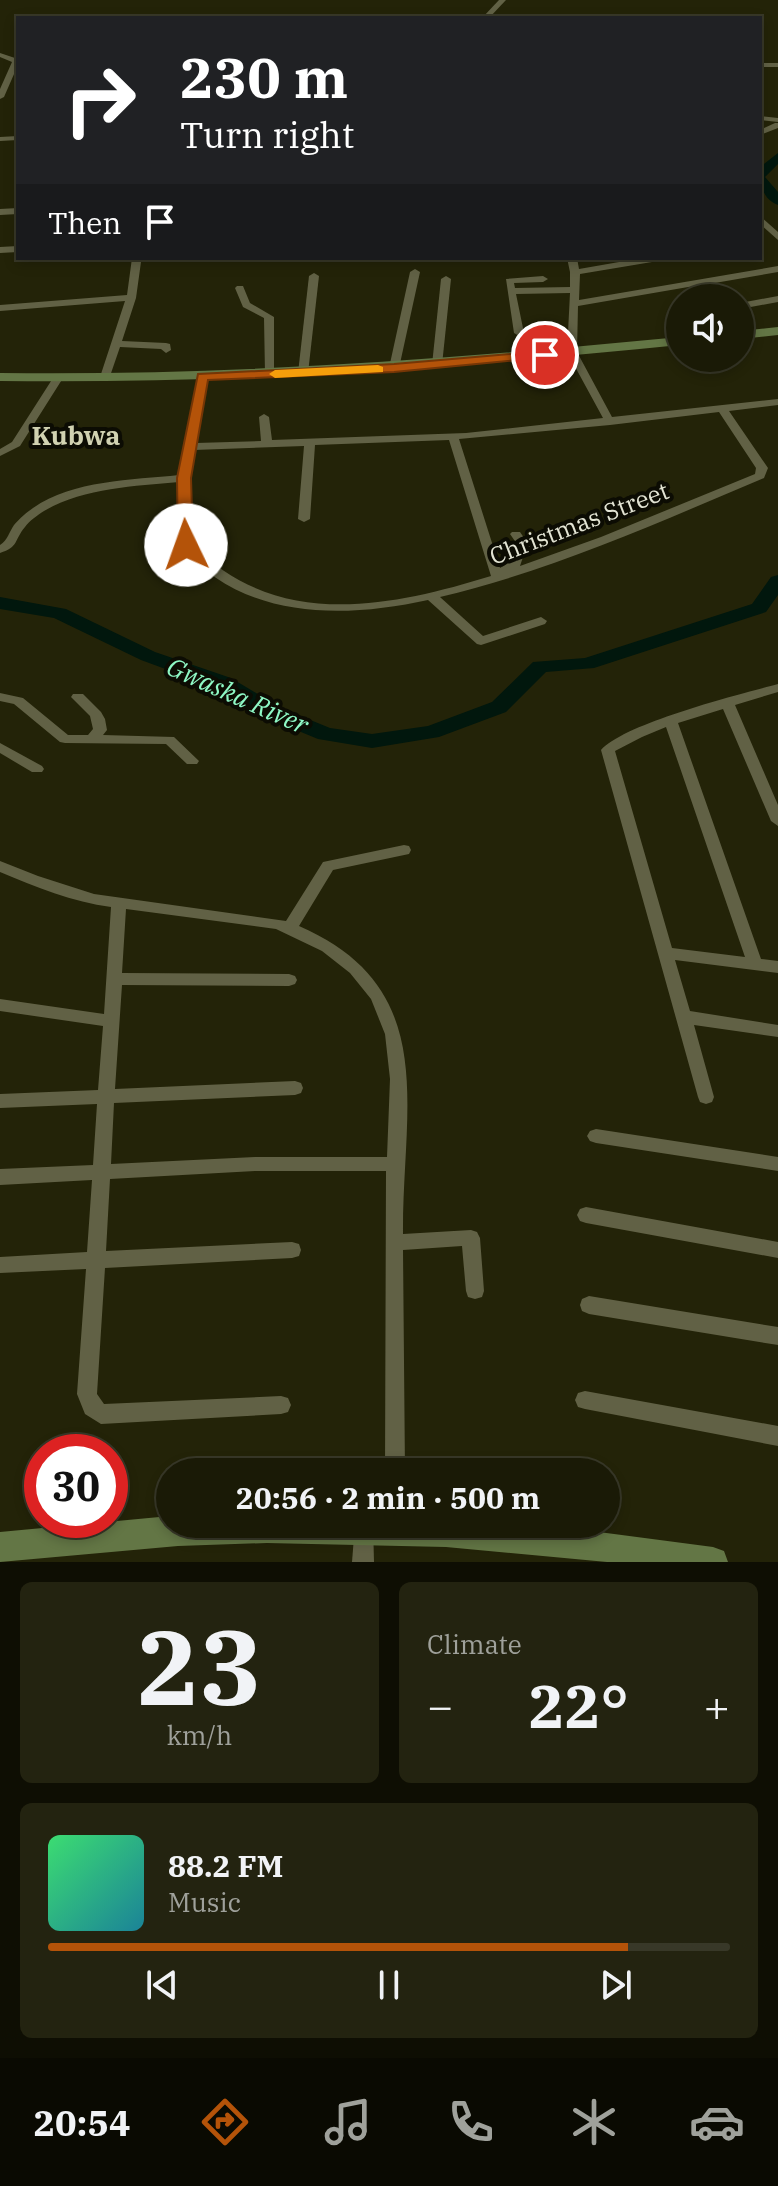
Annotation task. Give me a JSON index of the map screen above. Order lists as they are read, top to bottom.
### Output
{
  "streets": {
    "street": ["Christmas Street"]
  },
  "districts": ["Kubwa"],
  "water": ["Gwaska River"],
  "page": {
    "turn": ["230 m", "Turn right"],
    "then": "Then",
    "limit": "30",
    "trip": "20:56 · 2 min · 500 m",
    "tile": [
      ["23", "km/h"],
      "Climate"
    ],
    "heat": ["−", "22°", "+"],
    "song": ["88.2 FM", "Music"],
    "tabs": "20:54"
  }
}
